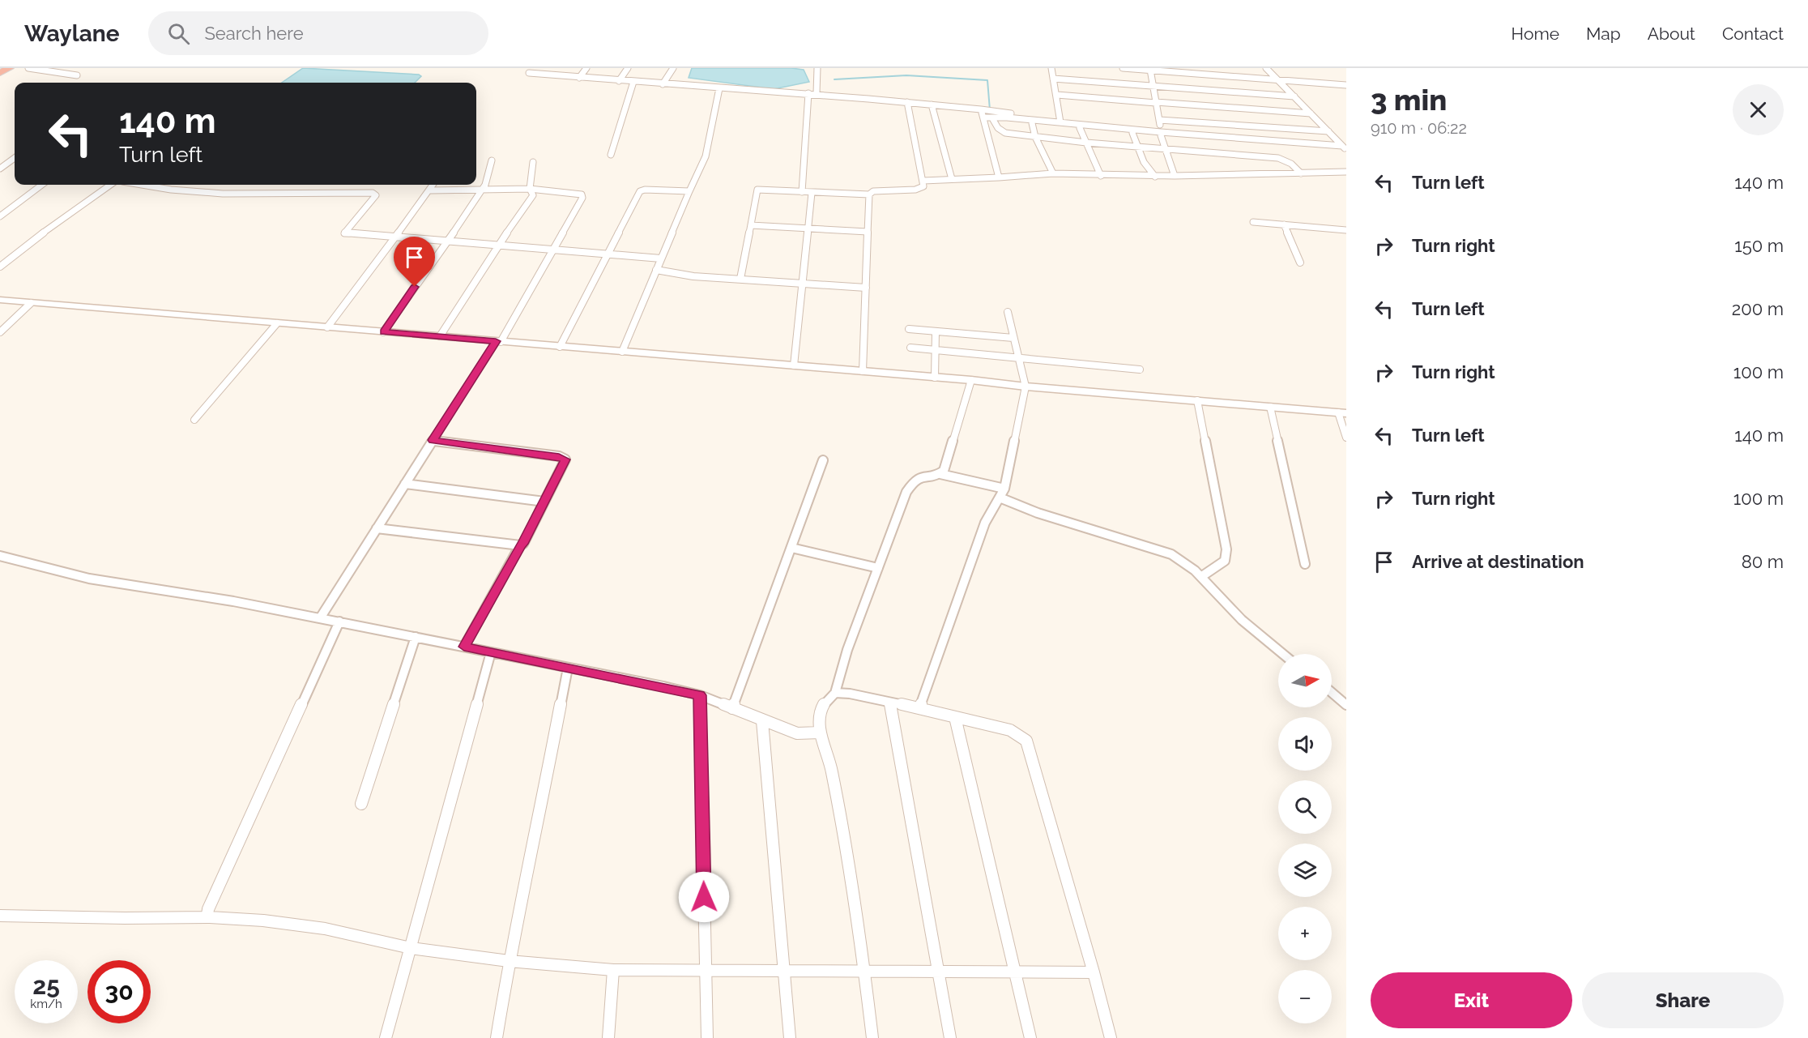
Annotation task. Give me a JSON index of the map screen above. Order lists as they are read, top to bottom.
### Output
{
  "north": "right",
  "page": {
    "header": "Waylane",
    "search": "Search here",
    "nav": [
      "Home",
      "Map",
      "About",
      "Contact"
    ],
    "heading": ["3 min", "910 m · 06:22"],
    "turn": ["140 m", "Turn left"],
    "list": [
      {
        "name": "Turn left",
        "value": "140 m"
      },
      {
        "name": "Turn right",
        "value": "150 m"
      },
      {
        "name": "Turn left",
        "value": "200 m"
      },
      {
        "name": "Turn right",
        "value": "100 m"
      },
      {
        "name": "Turn left",
        "value": "140 m"
      },
      {
        "name": "Turn right",
        "value": "100 m"
      },
      {
        "name": "Arrive at destination",
        "value": "80 m"
      }
    ],
    "map_buttons": ["+", "−"],
    "speed": "25 km/h",
    "limit": "30",
    "buttons": ["Exit", "Share"]
  }
}
